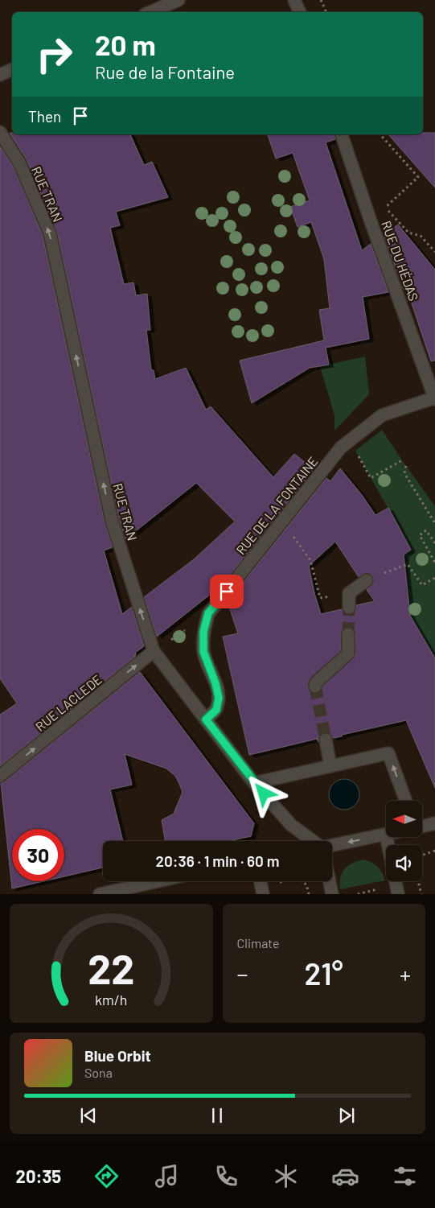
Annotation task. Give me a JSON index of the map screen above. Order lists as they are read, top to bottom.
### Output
{
  "streets": {
    "street": [
      "RUE TRAN",
      "RUE DU HÉDAS",
      "RUE DE LA FONTAINE",
      "RUE LACLEDE"
    ]
  },
  "crossings": [
    ["RUE TRAN", "RUE DE LA FONTAINE"],
    ["RUE TRAN", "RUE LACLEDE"],
    ["RUE DU HÉDAS", "RUE DE LA FONTAINE"]
  ],
  "one_way": ["RUE TRAN", "RUE LACLEDE"],
  "north": "left",
  "page": {
    "turn": ["20 m", "Rue de la Fontaine"],
    "then": "Then",
    "limit": "30",
    "trip": "20:36 · 1 min · 60 m",
    "tile": "Climate",
    "heat": ["−", "21°", "+"],
    "song": ["Blue Orbit", "Sona"],
    "tabs": "20:35",
    "gauge": ["22", "km/h"]
  }
}
